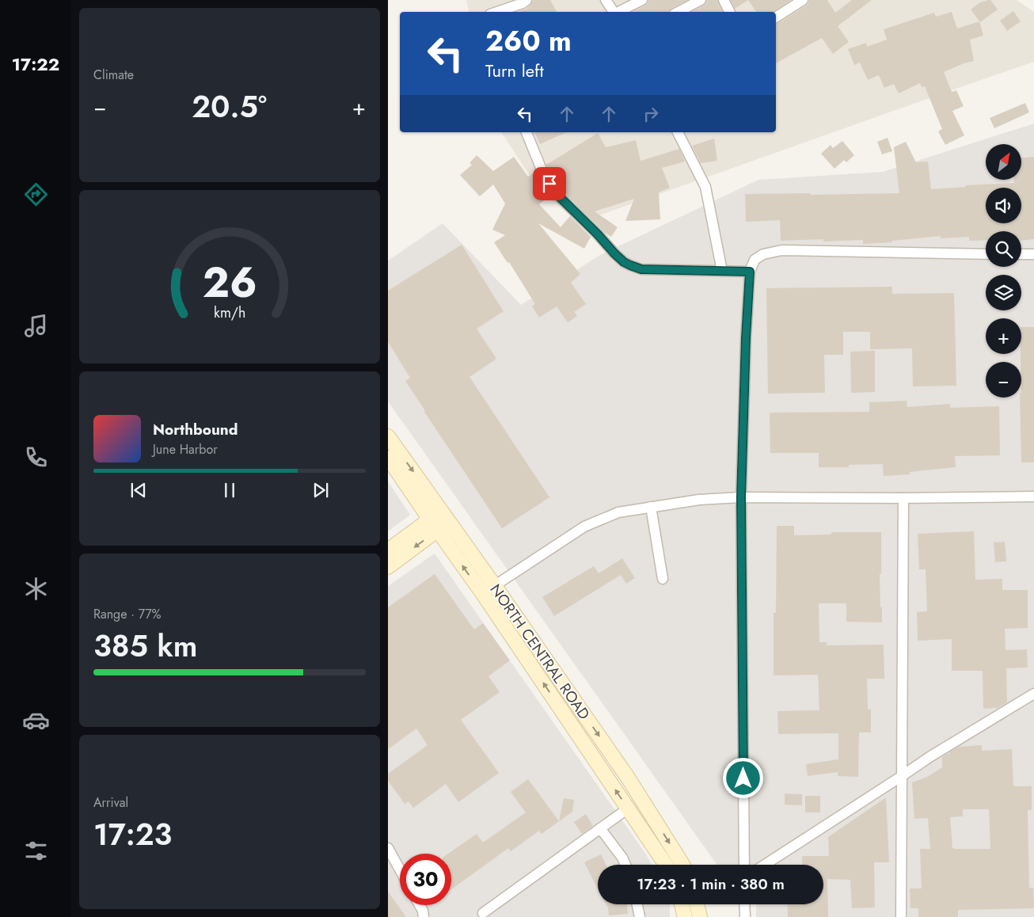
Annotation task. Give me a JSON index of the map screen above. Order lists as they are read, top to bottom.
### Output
{
  "streets": {
    "main road": ["NORTH CENTRAL ROAD"]
  },
  "north": "top right",
  "page": {
    "tabs": "17:22",
    "tile": [
      "Climate",
      ["Range · 77%", "385 km"],
      ["Arrival", "17:23"]
    ],
    "turn": ["260 m", "Turn left"],
    "heat": ["−", "20.5°", "+"],
    "map_buttons": ["+", "−"],
    "song": ["Northbound", "June Harbor"],
    "limit": "30",
    "trip": "17:23 · 1 min · 380 m",
    "gauge": ["26", "km/h"]
  }
}
